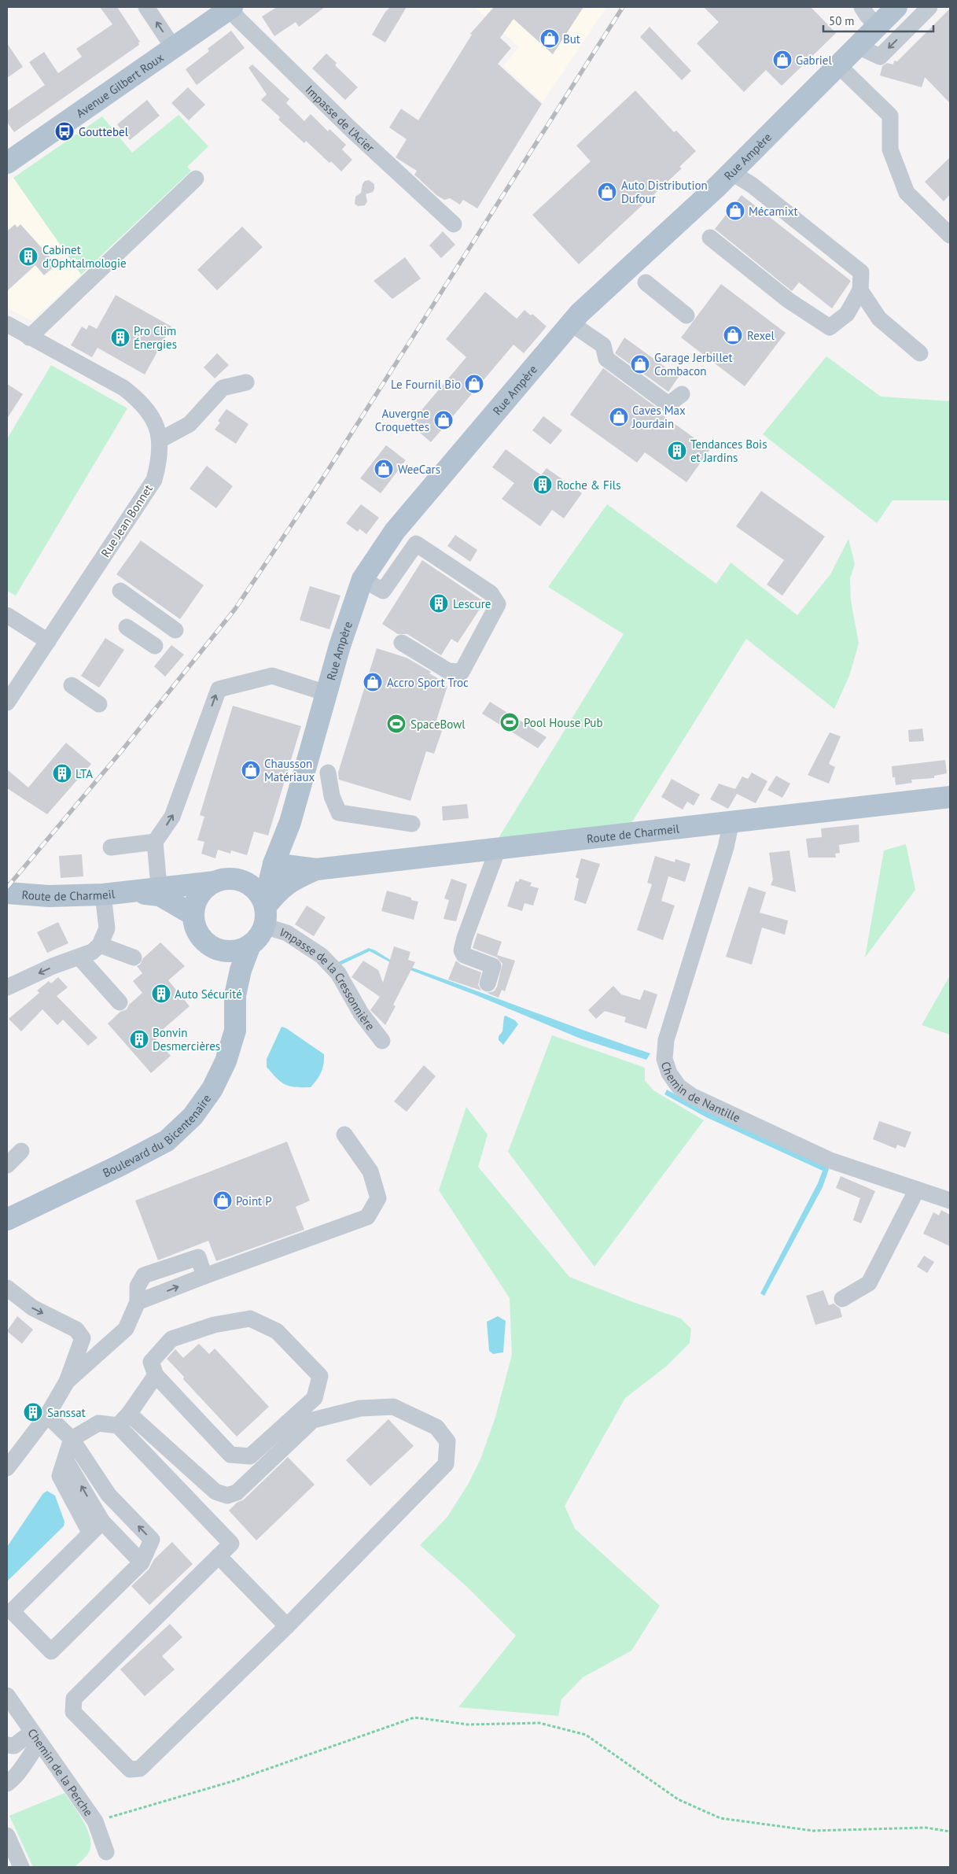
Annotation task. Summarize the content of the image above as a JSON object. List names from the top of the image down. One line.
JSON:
{"streets":{"main road":["Avenue Gilbert Roux","Rue Ampère","Route de Charmeil","Boulevard du Bicentenaire"],"street":["Impasse de l'Acier","Rue Jean Bonnet","Impasse de la Cressonnière","Chemin de Nantille","Chemin de la Perche"]},"crossings":[["Avenue Gilbert Roux","Impasse de l'Acier"],["Rue Ampère","Route de Charmeil"],["Rue Ampère","Impasse de la Cressonnière"],["Rue Ampère","Boulevard du Bicentenaire"],["Route de Charmeil","Impasse de la Cressonnière"],["Route de Charmeil","Chemin de Nantille"],["Route de Charmeil","Boulevard du Bicentenaire"],["Impasse de la Cressonnière","Boulevard du Bicentenaire"]],"places":{"shop":["But","Gabriel","Auto Distribution Dufour","Mécamixt","Rexel","Garage Jerbillet Combacon","Le Fournil Bio","Caves Max Jourdain","Auvergne Croquettes","WeeCars","Accro Sport Troc","Chausson Matériaux","Point P"],"bus stop":["Gouttebel"],"building":["Cabinet d'Ophtalmologie","Pro Clim Énergies","Tendances Bois et Jardins","Roche & Fils","Lescure","LTA","Auto Sécurité","Bonvin Desmercières","Sanssat"],"sports":["Pool House Pub","SpaceBowl"]},"scale_bar":"50 m"}
